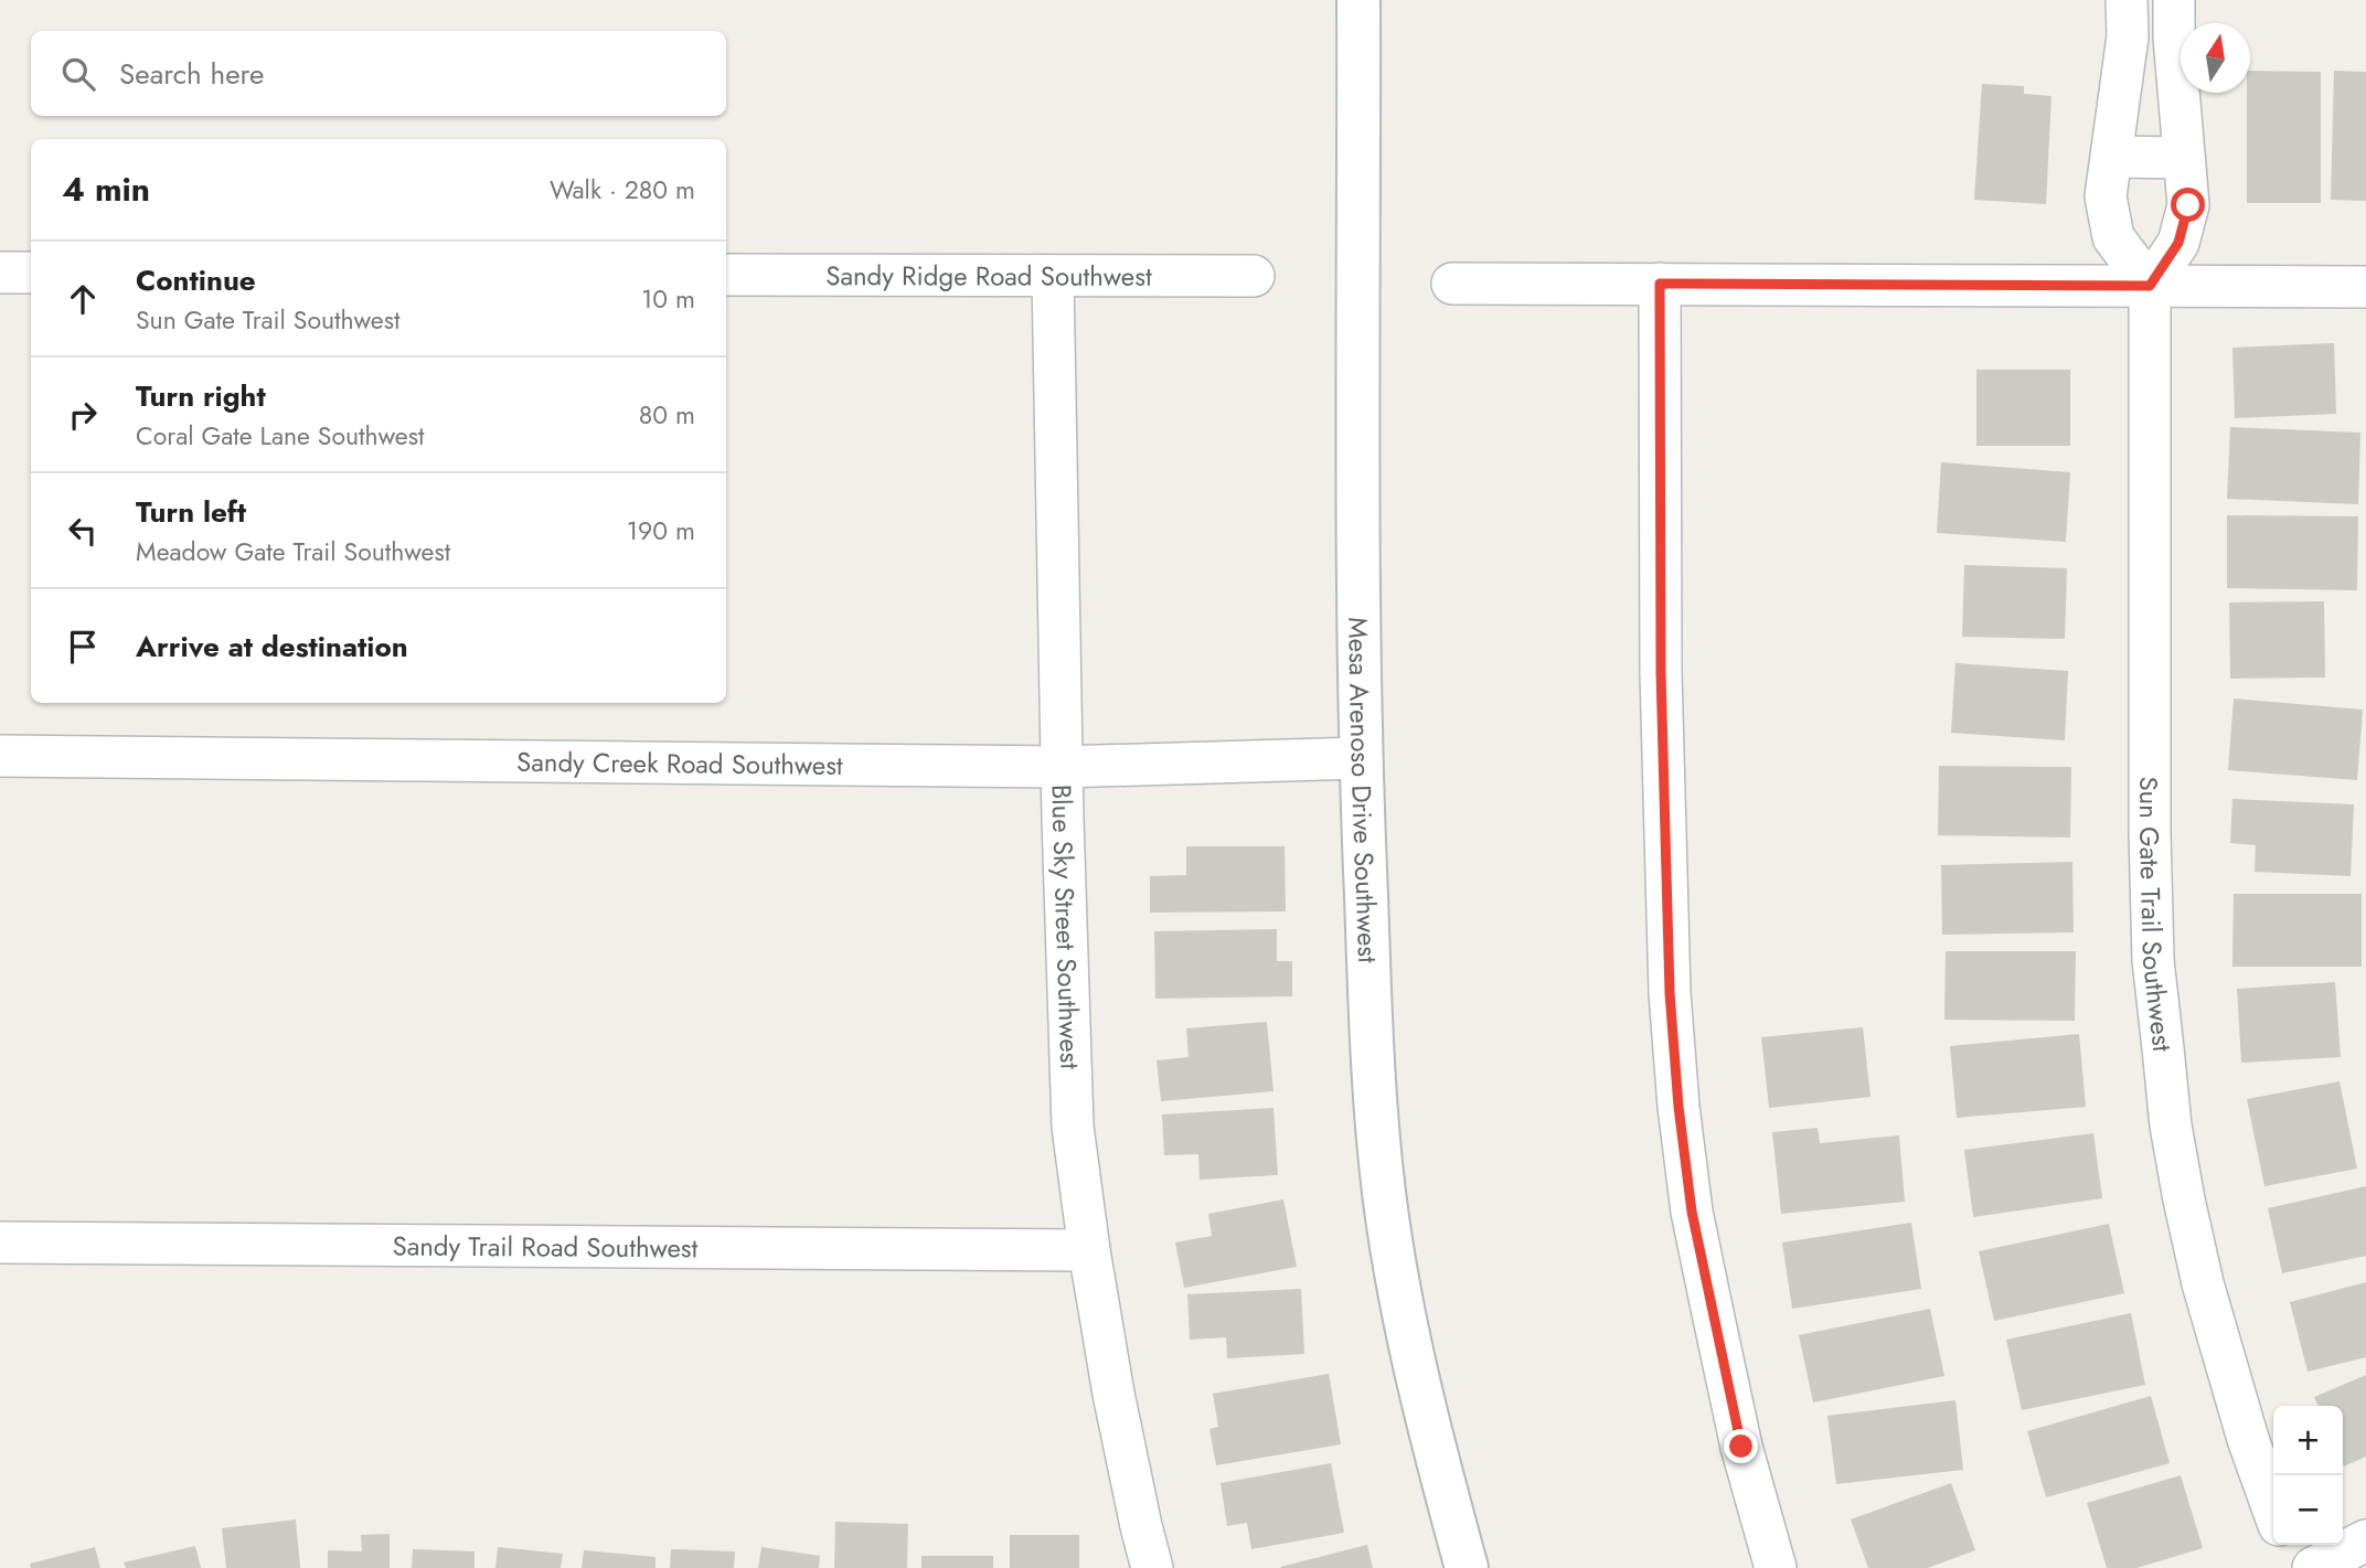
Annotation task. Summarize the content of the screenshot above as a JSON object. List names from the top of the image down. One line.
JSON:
{"streets":{"street":["Sandy Ridge Road Southwest","Sandy Creek Road Southwest","Mesa Arenoso Drive Southwest","Sun Gate Trail Southwest","Blue Sky Street Southwest","Sandy Trail Road Southwest"]},"crossings":[["Sandy Ridge Road Southwest","Blue Sky Street Southwest"],["Sandy Creek Road Southwest","Mesa Arenoso Drive Southwest"],["Sandy Creek Road Southwest","Blue Sky Street Southwest"],["Blue Sky Street Southwest","Sandy Trail Road Southwest"]],"north":"top","page":{"search":"Search here","heading":["4 min","Walk · 280 m"],"list":[["Continue","Sun Gate Trail Southwest","10 m"],["Turn right","Coral Gate Lane Southwest","80 m"],["Turn left","Meadow Gate Trail Southwest","190 m"],"Arrive at destination"],"map_buttons":["+","−"]}}
